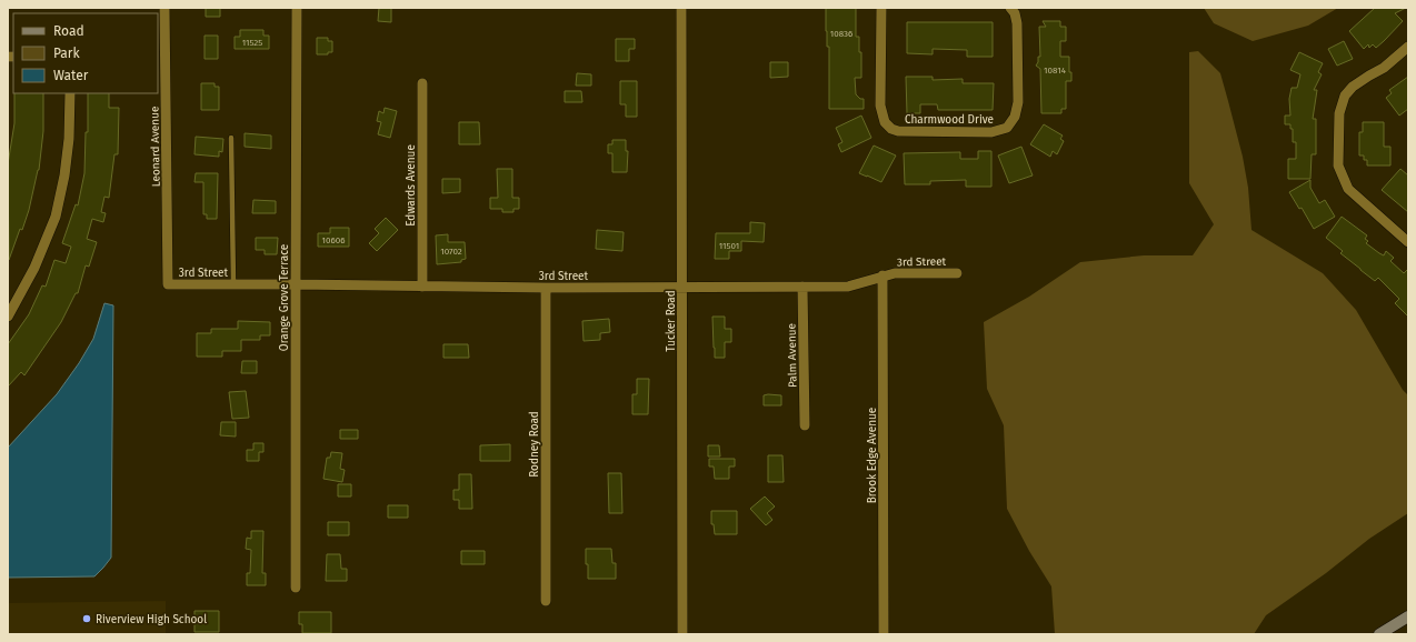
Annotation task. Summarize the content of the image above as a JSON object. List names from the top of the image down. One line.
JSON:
{"streets":{"street":["Charmwood Drive","Leonard Avenue","Edwards Avenue","3rd Street","Orange Grove Terrace","Tucker Road","Palm Avenue","Rodney Road","Brook Edge Avenue"]},"crossings":[["Leonard Avenue","3rd Street"],["Edwards Avenue","3rd Street"],["3rd Street","Orange Grove Terrace"],["3rd Street","Tucker Road"],["3rd Street","Palm Avenue"],["3rd Street","Rodney Road"],["3rd Street","Brook Edge Avenue"]],"places":["Riverview High School"],"house_numbers":["10836","11525","10814","10606","11501","10702"],"legend":["Road","Park","Water"]}
